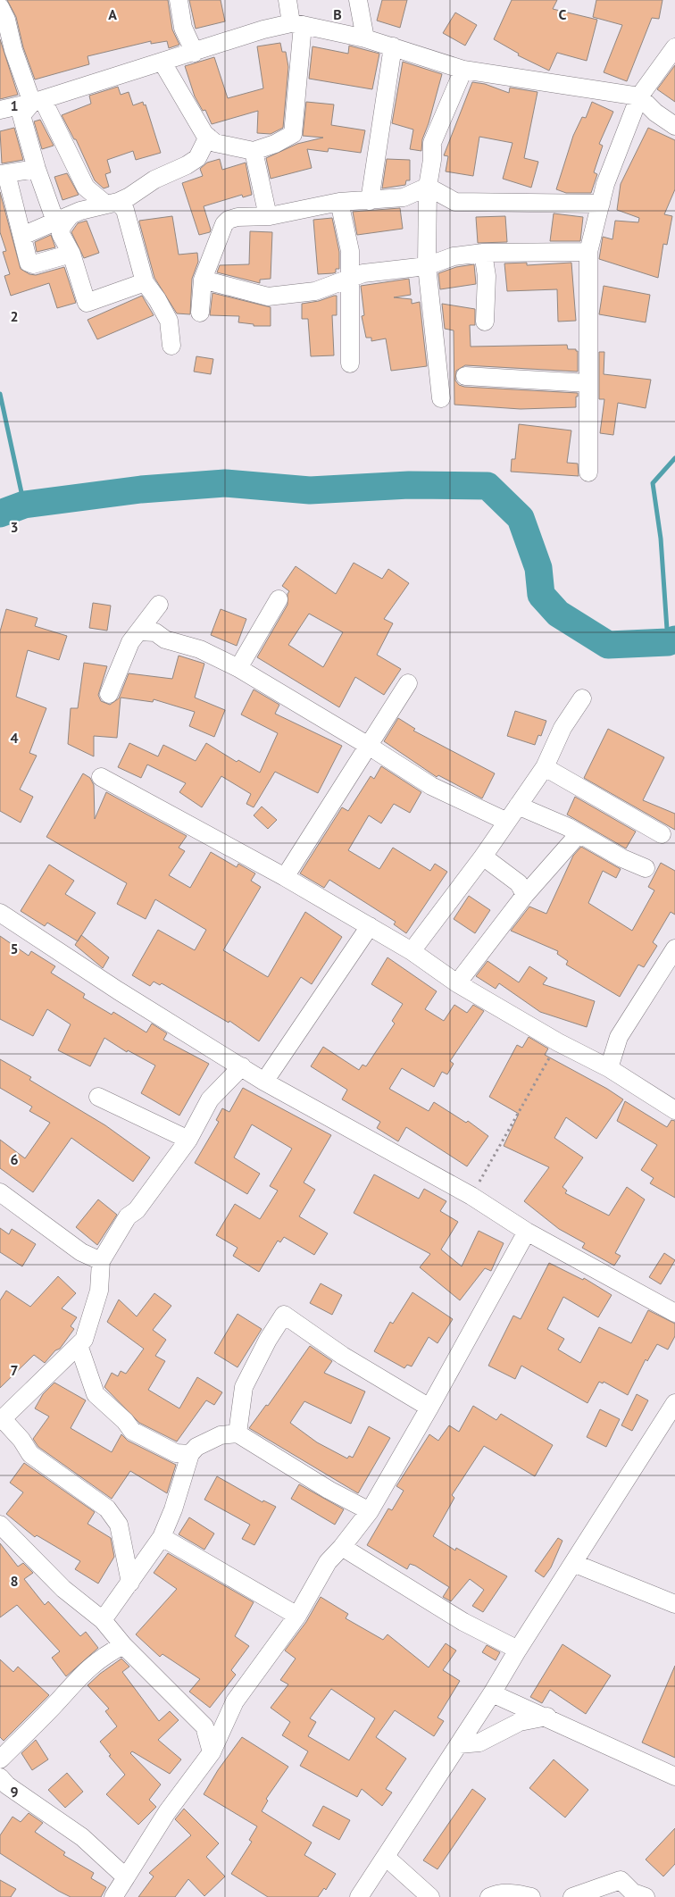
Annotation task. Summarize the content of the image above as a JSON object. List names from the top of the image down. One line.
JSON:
{"grid":{"columns":["A","B","C"],"rows":["1","2","3","4","5","6","7","8","9"]}}
